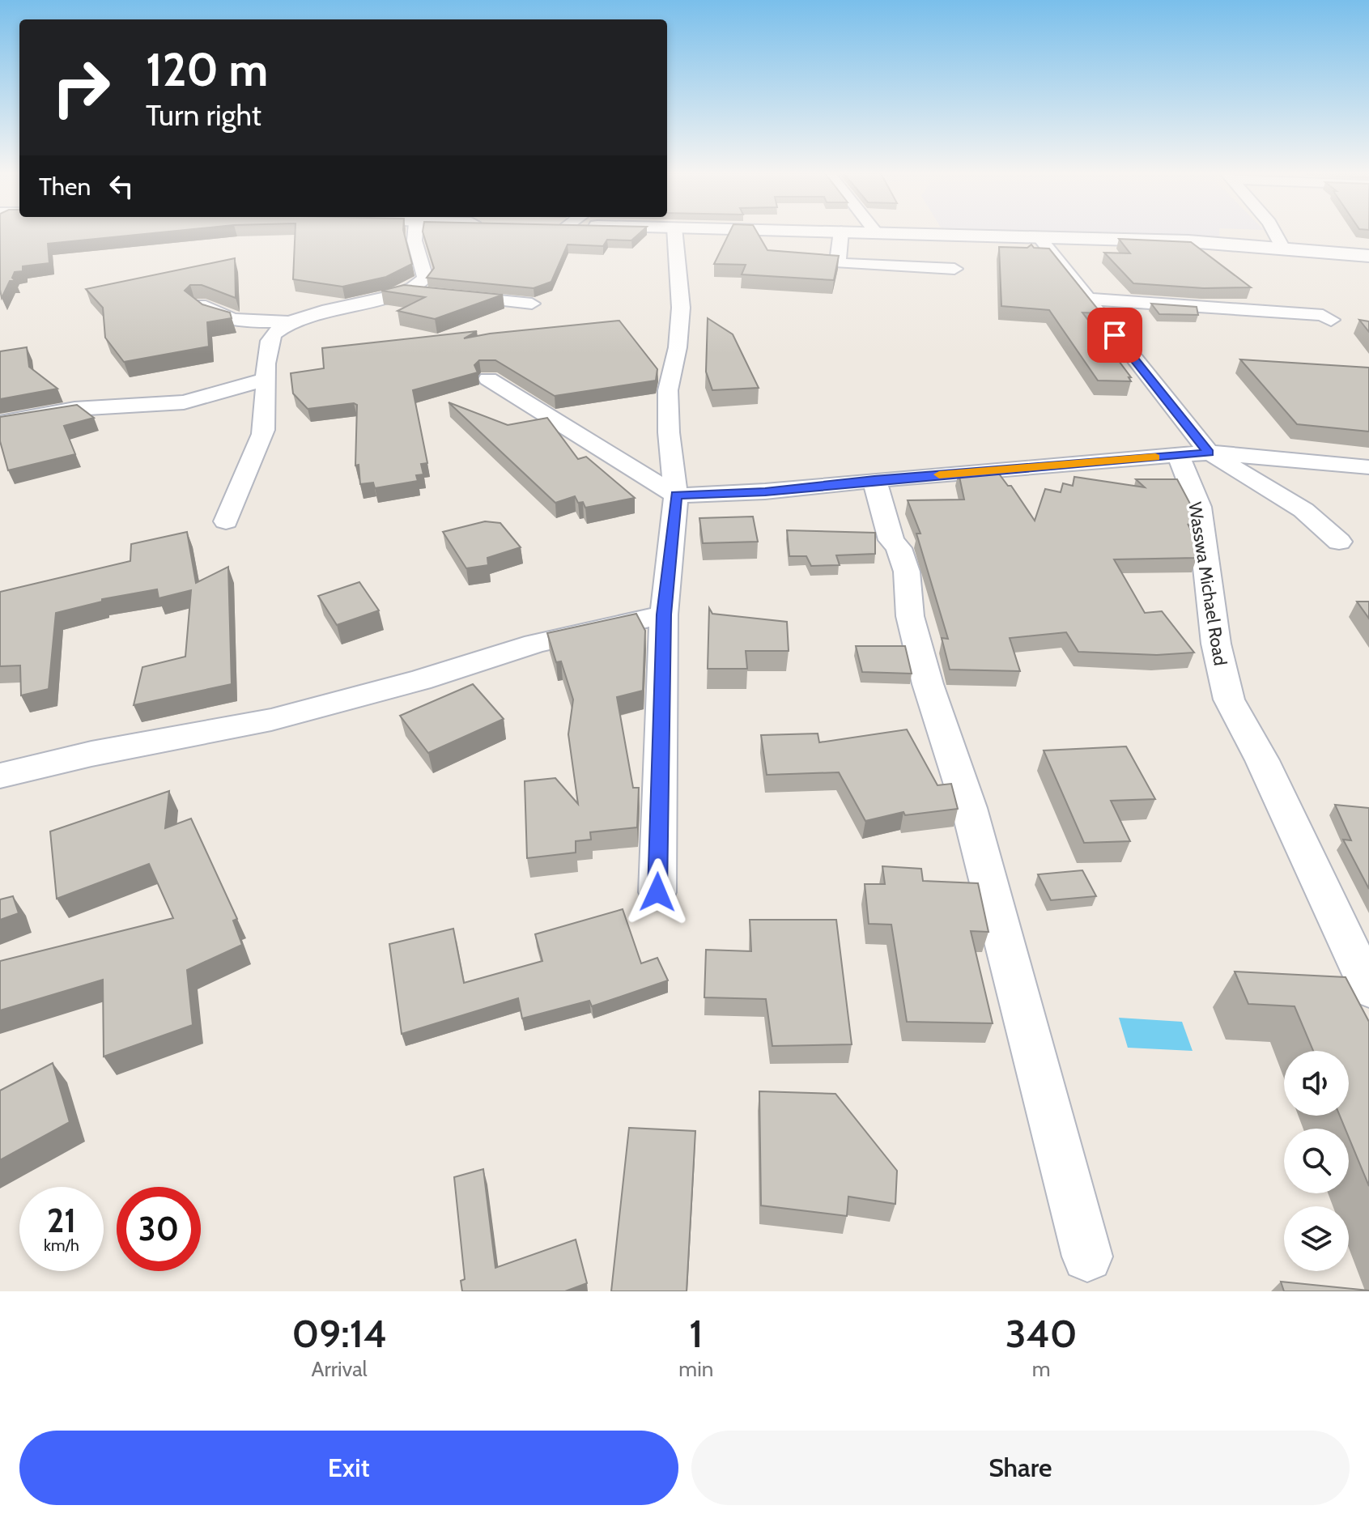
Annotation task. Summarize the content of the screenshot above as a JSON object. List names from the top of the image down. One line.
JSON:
{"streets":{"street":["Wasswa Michael Road"]},"page":{"turn":["120 m","Turn right"],"then":"Then","speed":"21 km/h","limit":"30","eta":["09:14","Arrival","1","min","340","m"],"buttons":["Exit","Share"]}}
